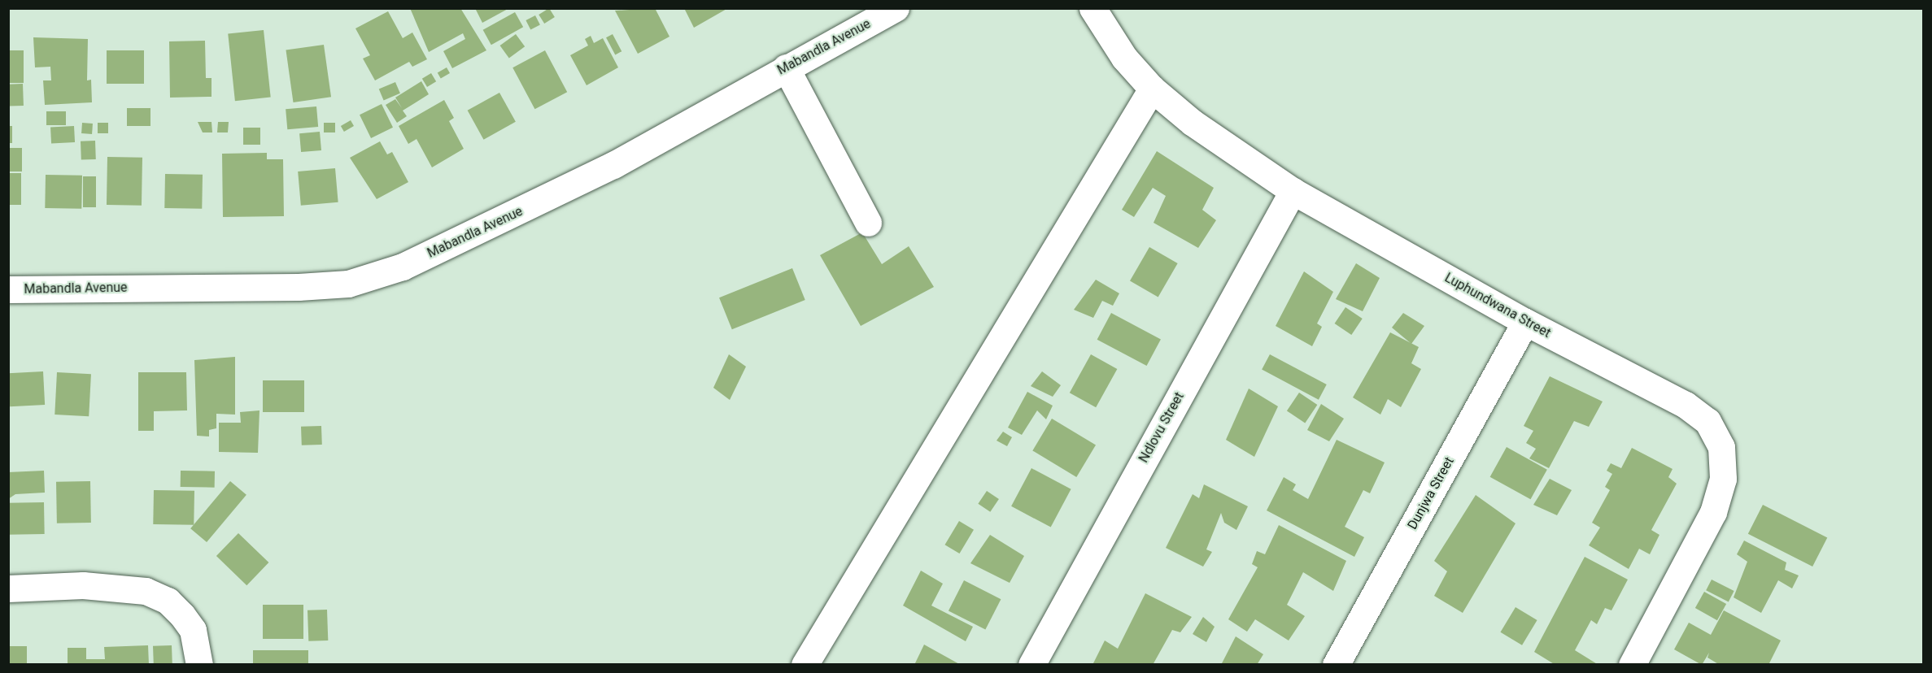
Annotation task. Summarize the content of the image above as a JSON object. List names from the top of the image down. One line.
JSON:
{"streets":{"street":["Mabandla Avenue","Luphundwana Street","Ndlovu Street","Dunjwa Street"]},"crossings":[["Luphundwana Street","Ndlovu Street"],["Luphundwana Street","Dunjwa Street"]]}
